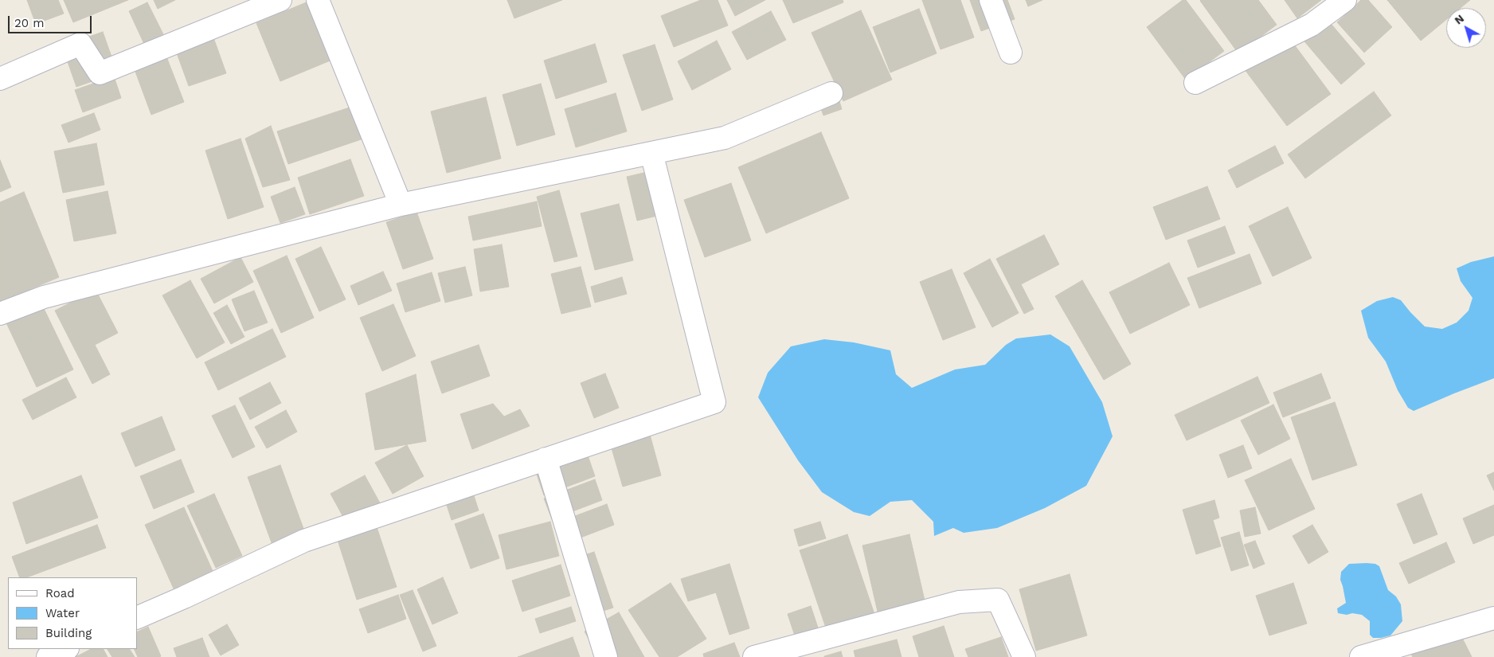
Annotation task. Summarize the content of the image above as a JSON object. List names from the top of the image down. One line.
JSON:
{"legend":["Road","Water","Building"],"scale_bar":"20 m","north":"top left"}
